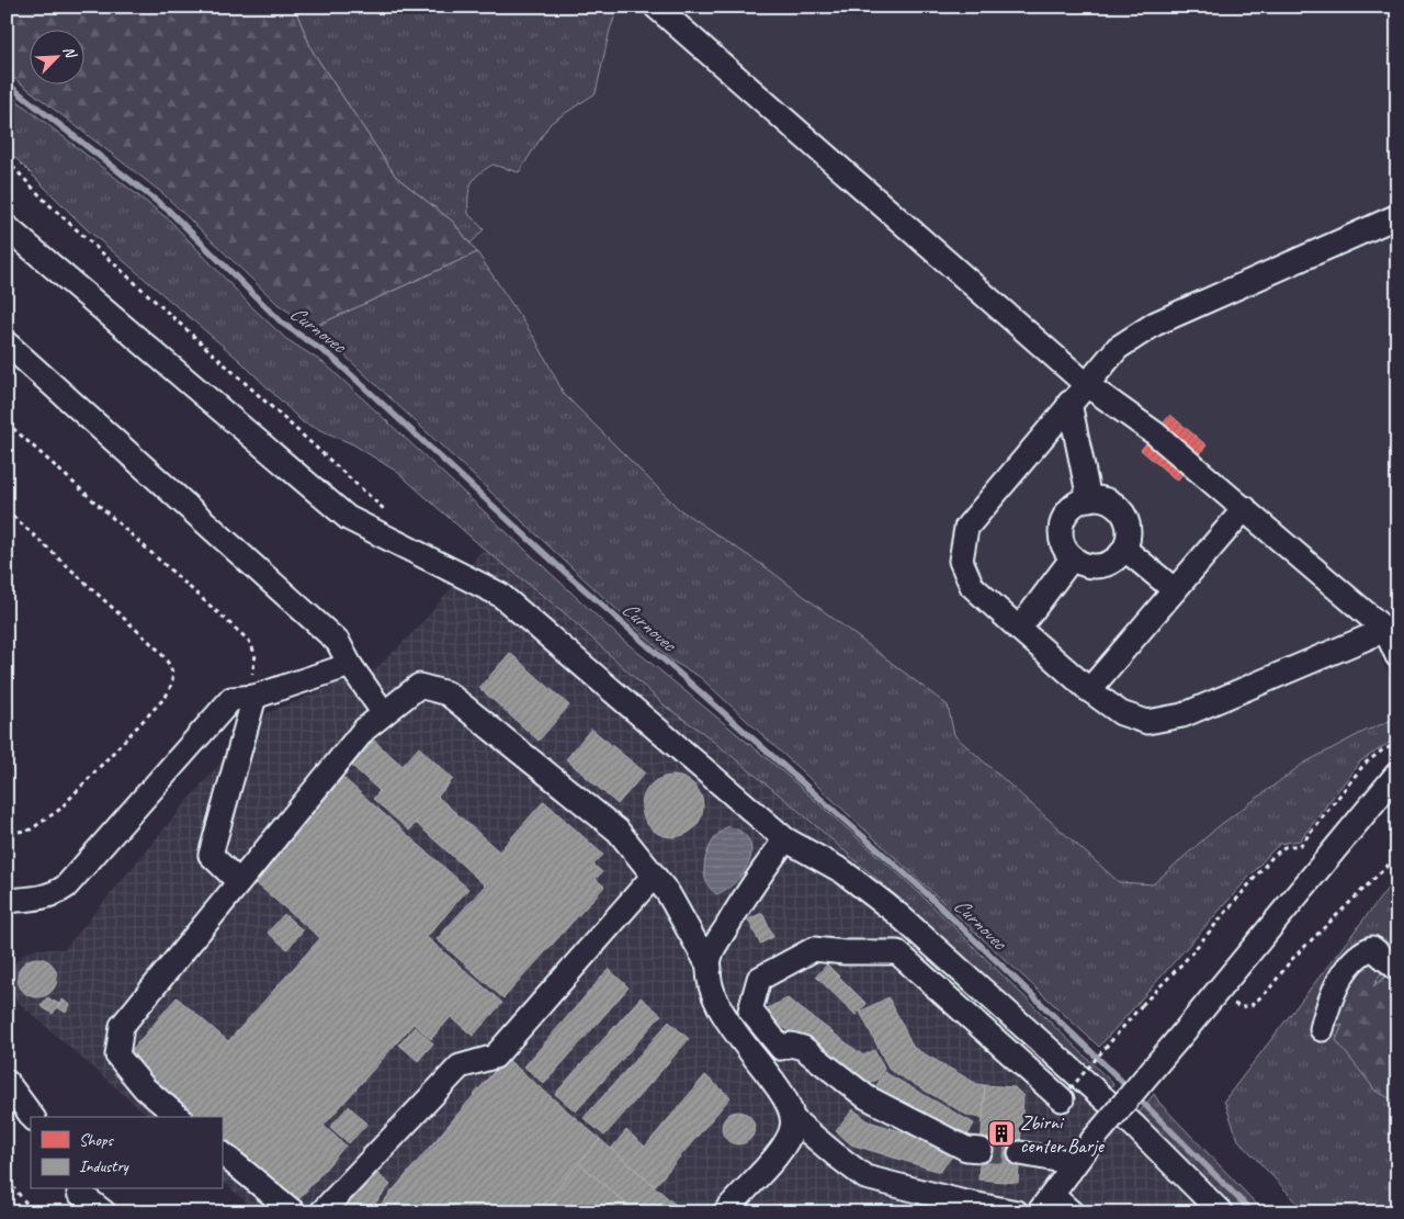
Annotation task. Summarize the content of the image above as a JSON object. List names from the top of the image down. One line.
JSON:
{"water":["Curnovec"],"places":{"building":["Zbirni center Barje"]},"legend":["Shops","Industry"],"north":"top right"}
